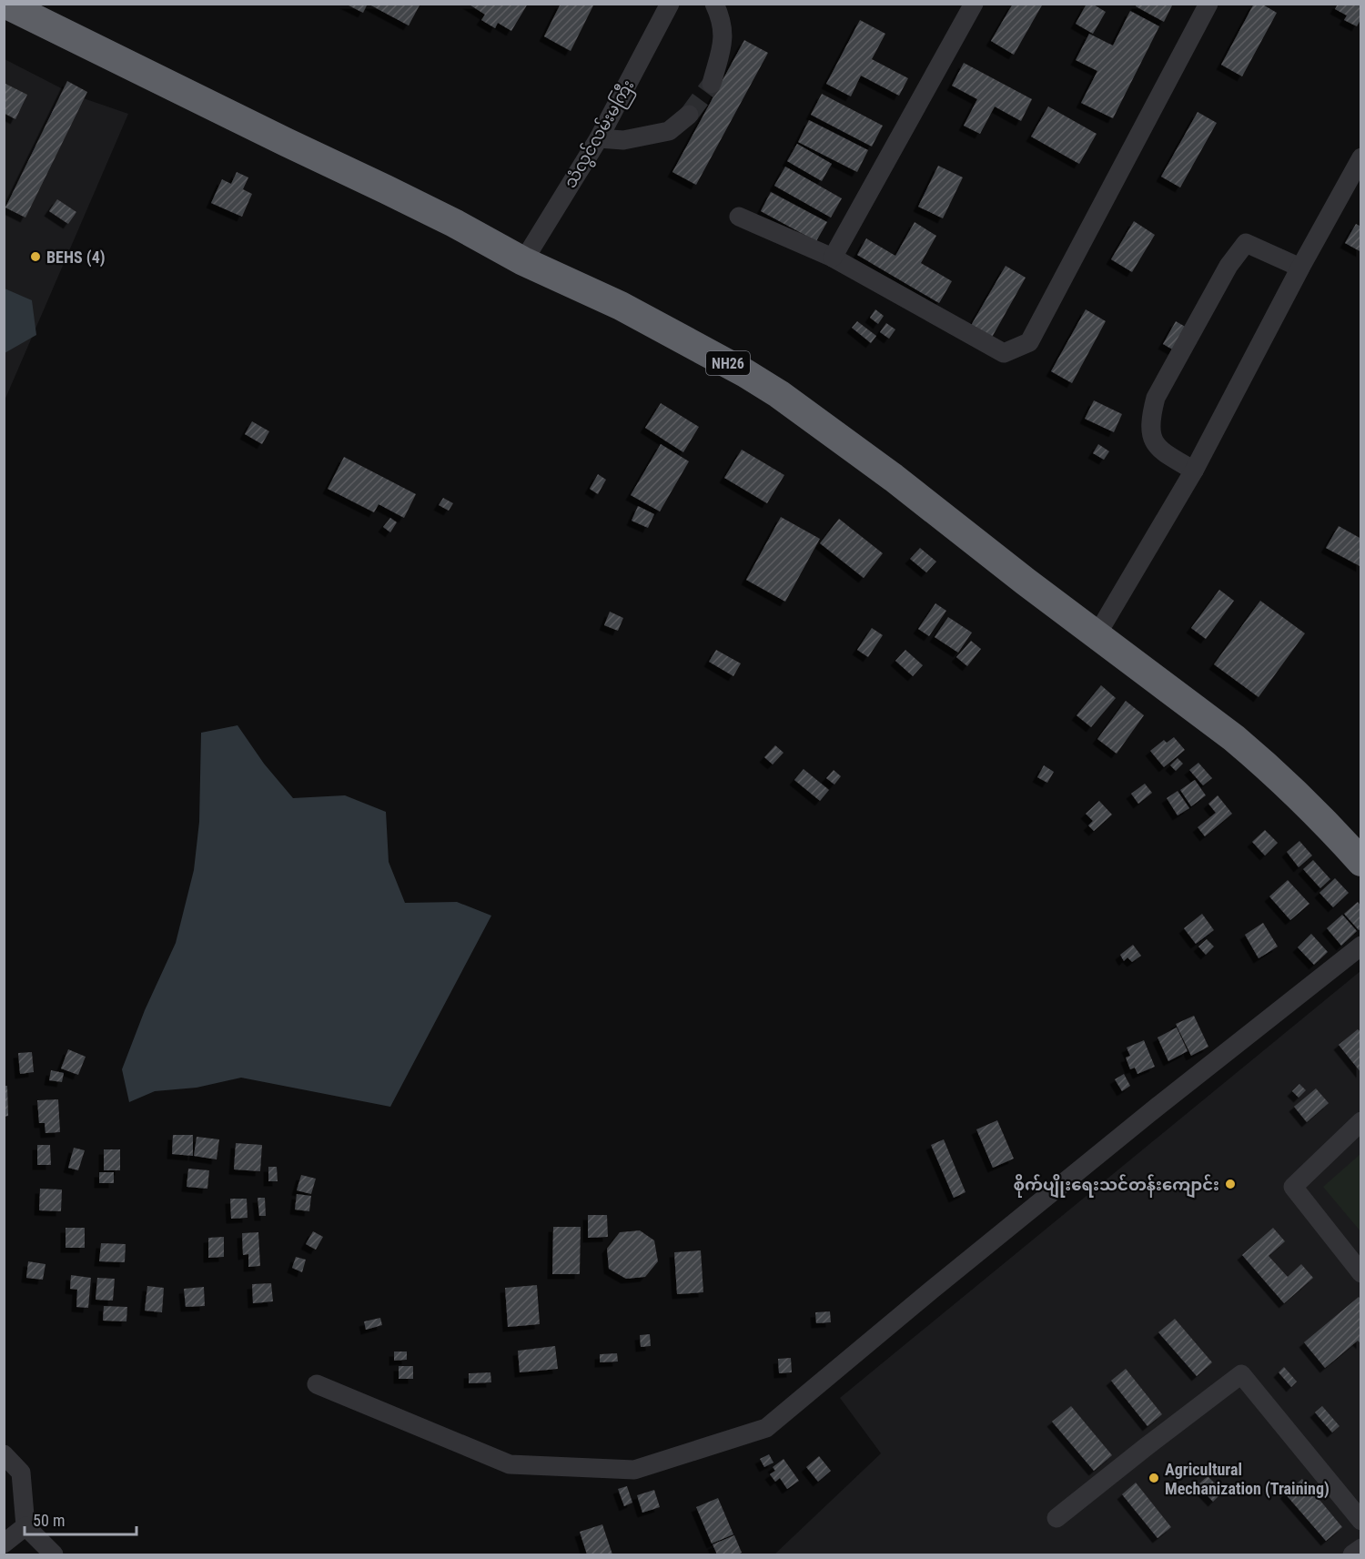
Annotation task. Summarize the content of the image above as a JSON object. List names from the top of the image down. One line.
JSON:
{"streets":{"highway":["NH26"],"street":["သံလွင်လမ်းမကြီး"]},"crossings":[["သံလွင်လမ်းမကြီး","NH26"]],"places":["BEHS (4)","စိုက်ပျိုးရေးသင်တန်းကျောင်း","Agricultural Mechanization (Training)"],"scale_bar":"50 m"}
